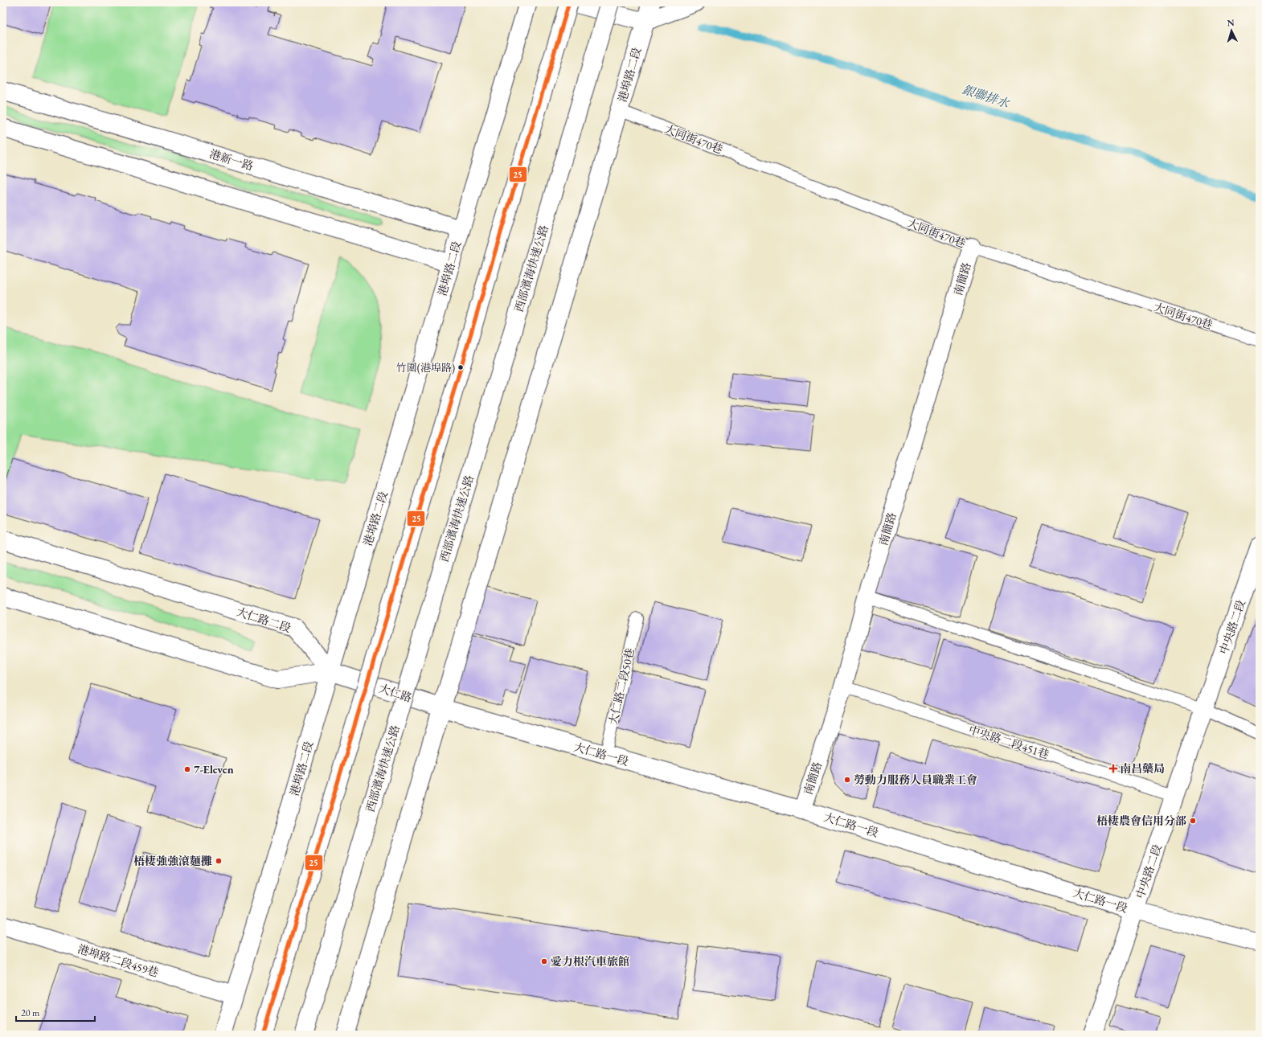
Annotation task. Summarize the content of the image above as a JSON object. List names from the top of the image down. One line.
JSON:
{"streets":{"main road":["港埠路二段","港新一路","西部濱海快速公路","南簡路","大仁路二段","中央路二段","大仁路","大仁路一段","港埠路二段459巷"],"lane":["大同街470巷","大仁路二段50巷","中央路二段451巷"]},"crossings":[["港埠路二段","大同街470巷"],["港埠路二段","港新一路"],["港埠路二段","大仁路二段"],["港埠路二段","大仁路"],["港埠路二段","大仁路一段"],["港埠路二段","港埠路二段459巷"],["大同街470巷","南簡路"],["南簡路","中央路二段451巷"],["南簡路","大仁路一段"],["大仁路二段","大仁路"],["中央路二段","中央路二段451巷"],["中央路二段","大仁路一段"],["大仁路二段50巷","大仁路一段"],["大仁路","大仁路一段"]],"water":["銀聯排水"],"places":{"other":["竹圍(港埠路)","7-Eleven","勞動力服務人員職業工會","梧棲農會信用分部","梧棲強強滾麵攤","愛力根汽車旅館"],"health":["南昌藥局"]},"lines":["transit line 25"],"scale_bar":"20 m","north":"top"}
